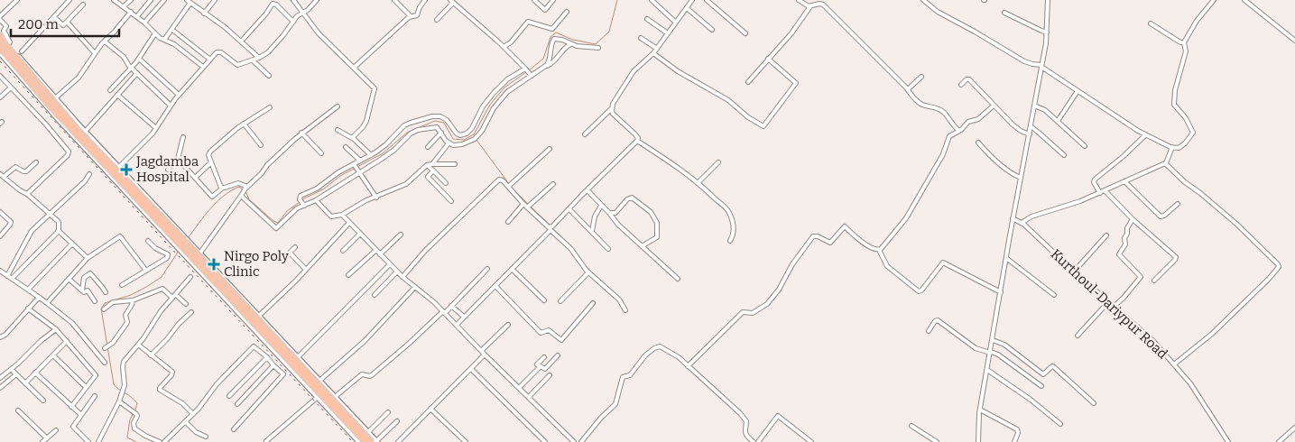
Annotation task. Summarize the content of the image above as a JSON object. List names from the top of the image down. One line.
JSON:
{"streets":{"street":["Kurthoul-Dariypur Road"]},"places":{"health":["Jagdamba Hospital","Nirgo Poly Clinic"]},"scale_bar":"200 m"}
